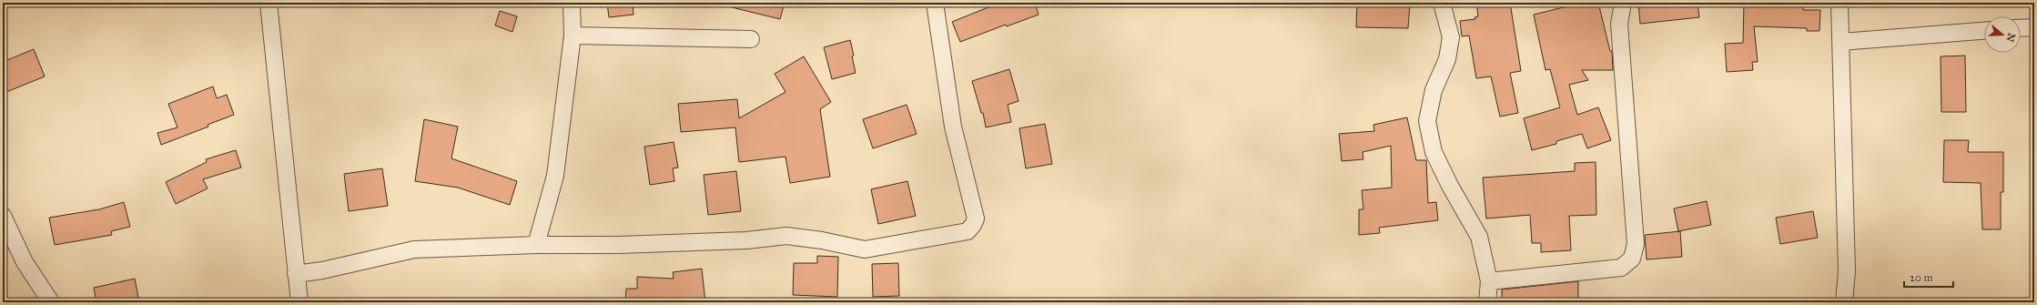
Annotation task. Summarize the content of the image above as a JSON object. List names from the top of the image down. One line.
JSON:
{"scale_bar":"20 m","north":"right"}
